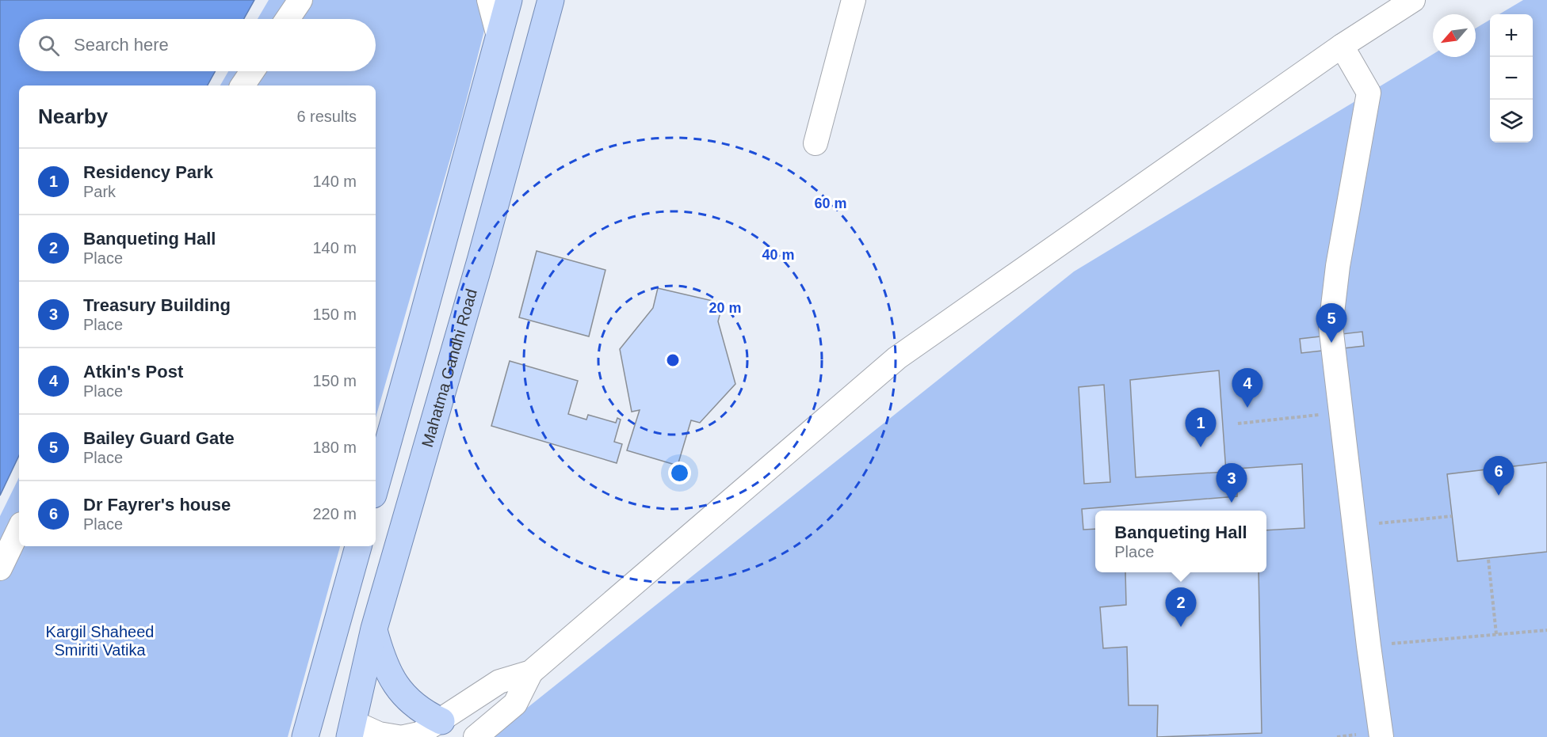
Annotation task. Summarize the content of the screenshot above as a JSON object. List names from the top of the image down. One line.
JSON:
{"streets":{"main road":["Mahatma Gandhi Road"]},"parks":["Kargil Shaheed Smiriti Vatika"],"north":"bottom left","page":{"map_buttons":["+","−"],"search":"Search here","heading":["Nearby","6 results"],"list":[{"mark":"1","name":"Residency Park","note":"Park","value":"140 m"},{"mark":"2","name":"Banqueting Hall","note":"Place","value":"140 m"},{"mark":"3","name":"Treasury Building","note":"Place","value":"150 m"},{"mark":"4","name":"Atkin's Post","note":"Place","value":"150 m"},{"mark":"5","name":"Bailey Guard Gate","note":"Place","value":"180 m"},{"mark":"6","name":"Dr Fayrer's house","note":"Place","value":"220 m"}],"pins":["5","4","1","6","3","2"],"popup":["Banqueting Hall","Place"]},"rings":["60 m","40 m","20 m"]}
